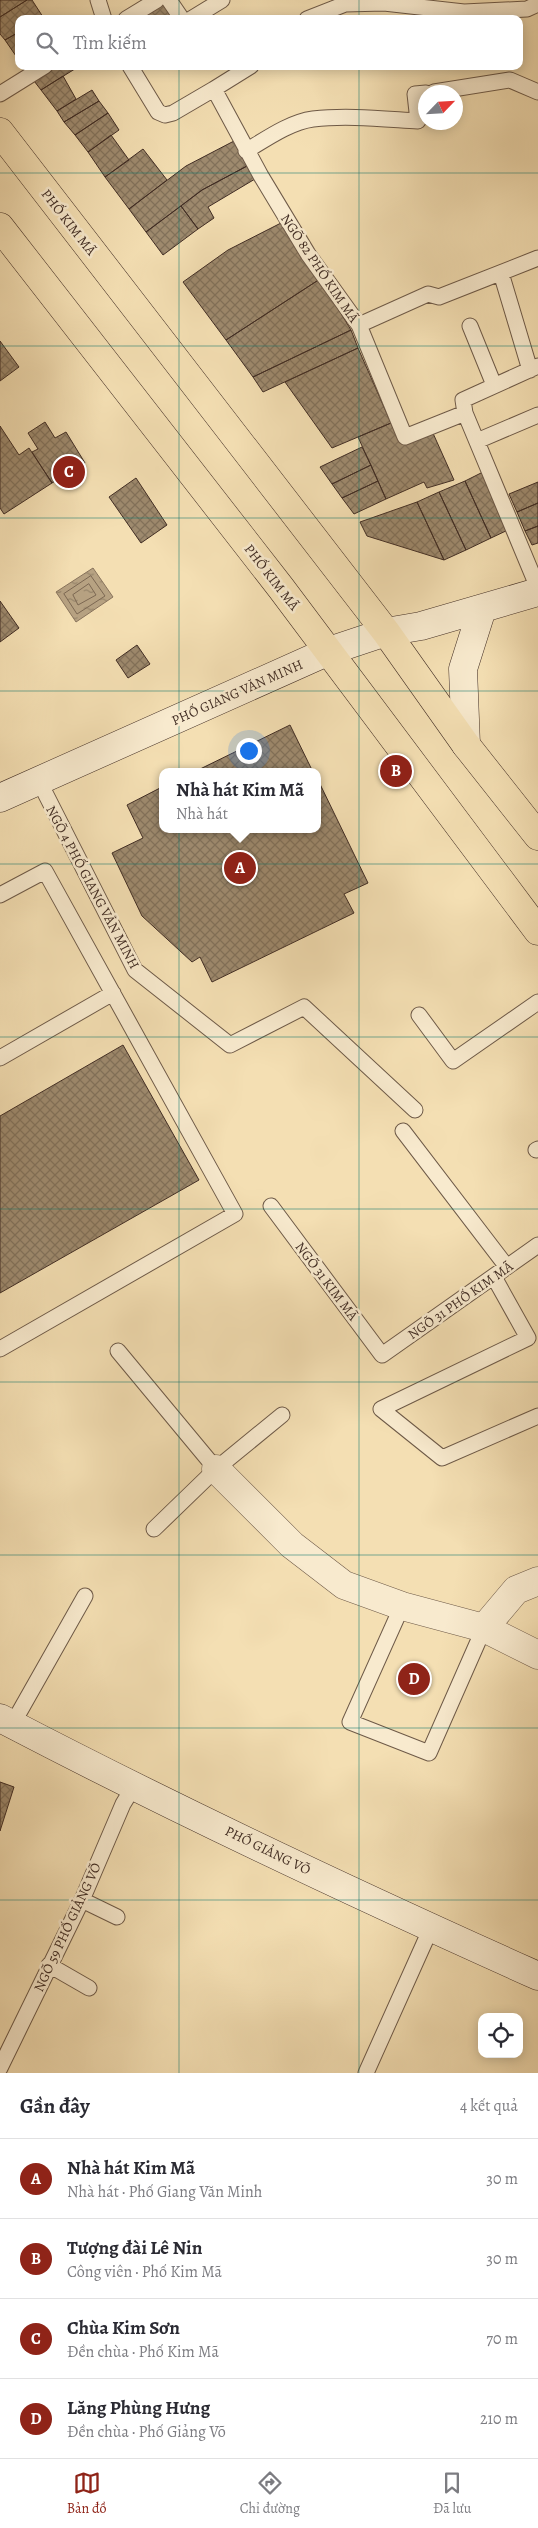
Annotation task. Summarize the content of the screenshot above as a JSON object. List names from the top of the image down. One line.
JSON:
{"streets":{"main road":["PHỐ KIM MÃ","PHỐ GIANG VĂN MINH","PHỐ GIẢNG VÕ"],"lane":["NGÕ 82 PHỐ KIM MÃ","NGÕ 4 PHỐ GIANG VĂN MINH","NGÕ 31 KIM MÃ","NGÕ 31 PHỐ KIM MÃ","NGÕ 59 PHỐ GIẢNG VÕ"]},"crossings":[["PHỐ KIM MÃ","PHỐ GIANG VĂN MINH"],["PHỐ GIANG VĂN MINH","NGÕ 4 PHỐ GIANG VĂN MINH"],["NGÕ 31 KIM MÃ","NGÕ 31 PHỐ KIM MÃ"],["PHỐ GIẢNG VÕ","NGÕ 59 PHỐ GIẢNG VÕ"]],"north":"top right","page":{"search":"Tìm kiếm","pins":["C","B","A","D"],"popup":["Nhà hát Kim Mã","Nhà hát"],"heading":["Gần đây","4 kết quả"],"list":[{"mark":"A","name":"Nhà hát Kim Mã","note":"Nhà hát · Phố Giang Văn Minh","value":"30 m"},{"mark":"B","name":"Tượng đài Lê Nin","note":"Công viên · Phố Kim Mã","value":"30 m"},{"mark":"C","name":"Chùa Kim Sơn","note":"Đền chùa · Phố Kim Mã","value":"70 m"},{"mark":"D","name":"Lăng Phùng Hưng","note":"Đền chùa · Phố Giảng Võ","value":"210 m"}],"nav":["Bản đồ","Chỉ đường","Đã lưu"]}}
